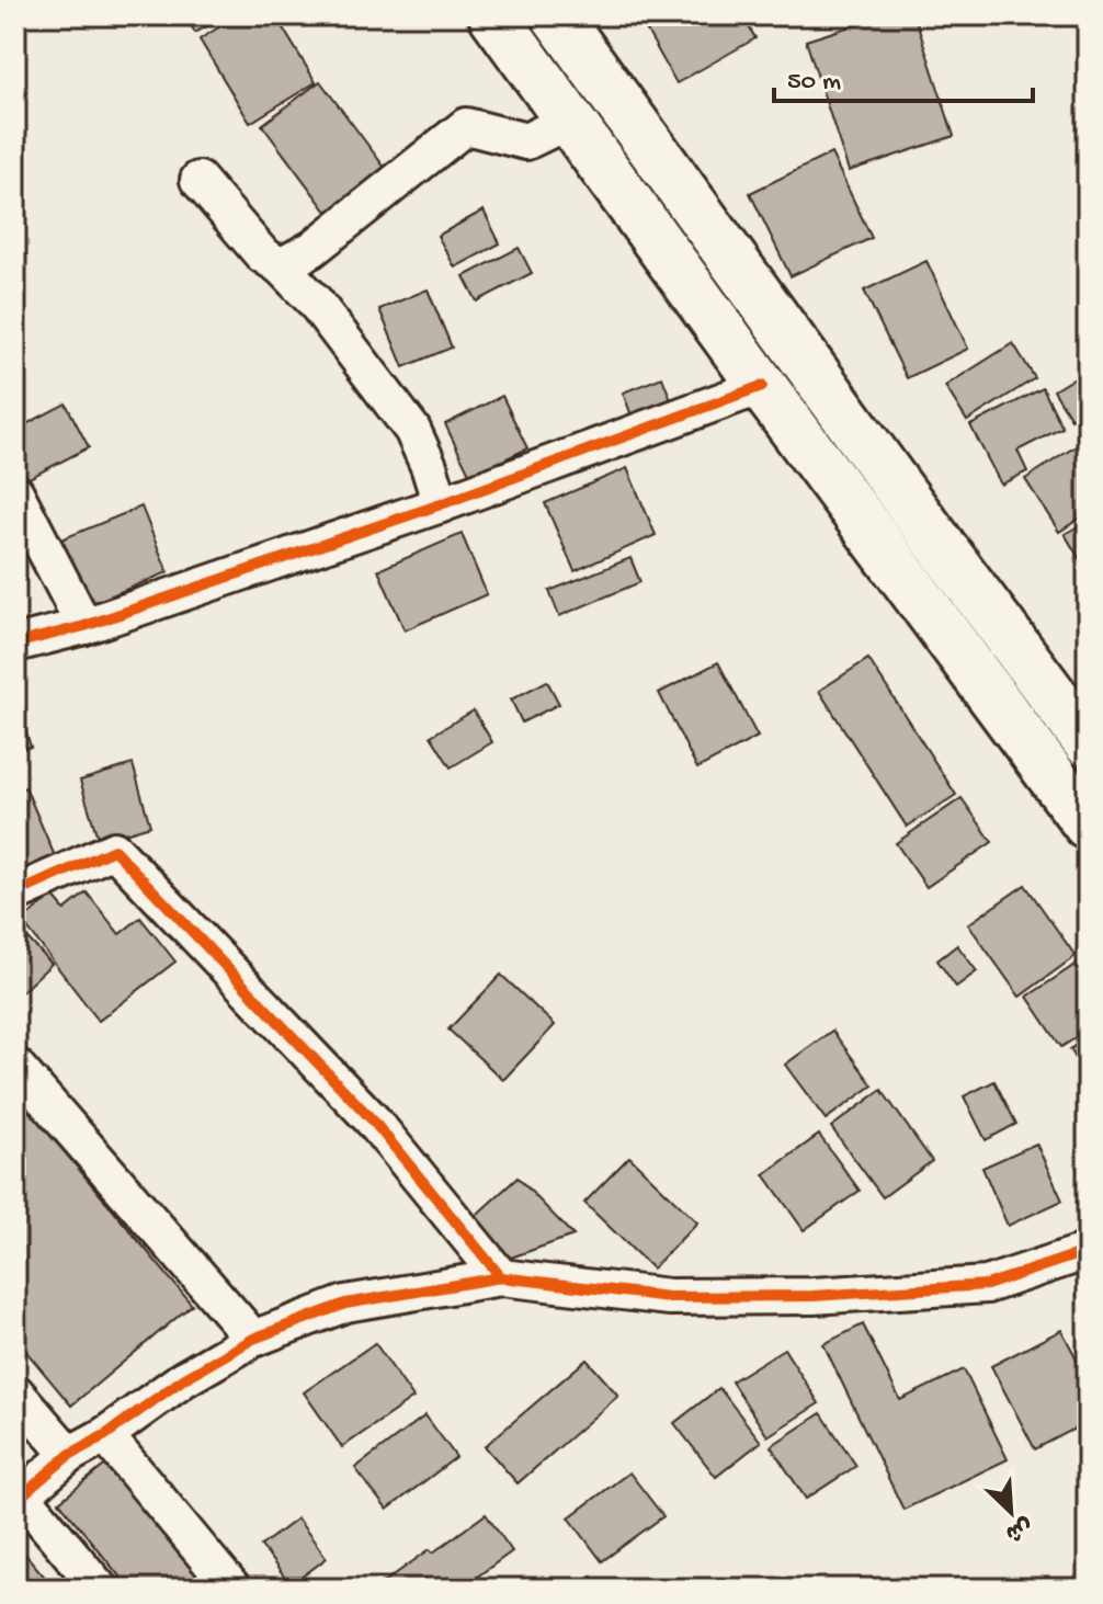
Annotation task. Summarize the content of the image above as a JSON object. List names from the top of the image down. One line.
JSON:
{"scale_bar":"50 m","north":"bottom right"}
